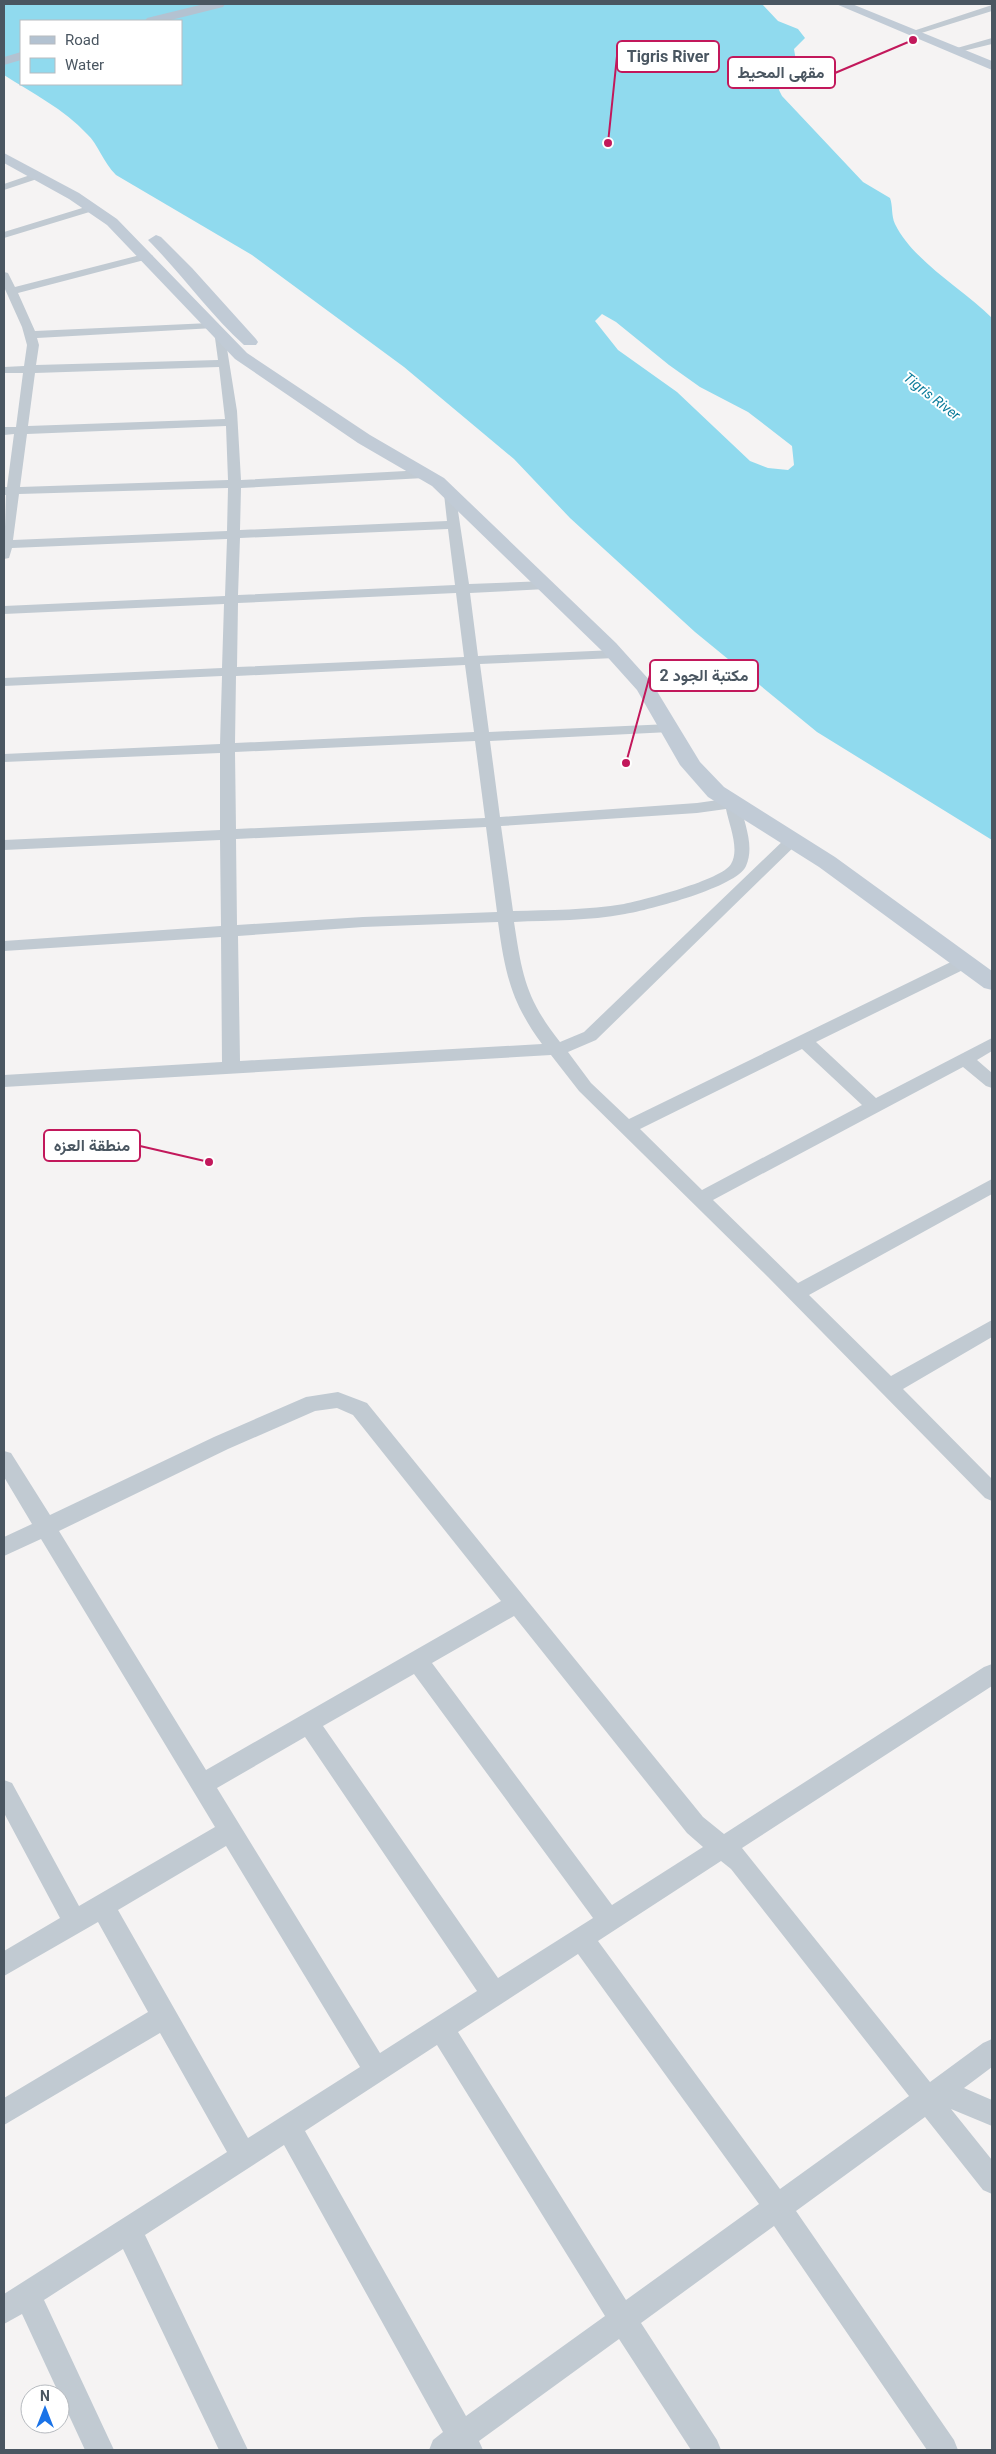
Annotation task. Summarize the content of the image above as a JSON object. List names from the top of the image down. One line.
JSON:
{"water":["Tigris River"],"places":["مقهى المحيط","Tigris River","مكتبة الجود 2","منطقة العزه"],"legend":["Road","Water"],"north":"top"}
